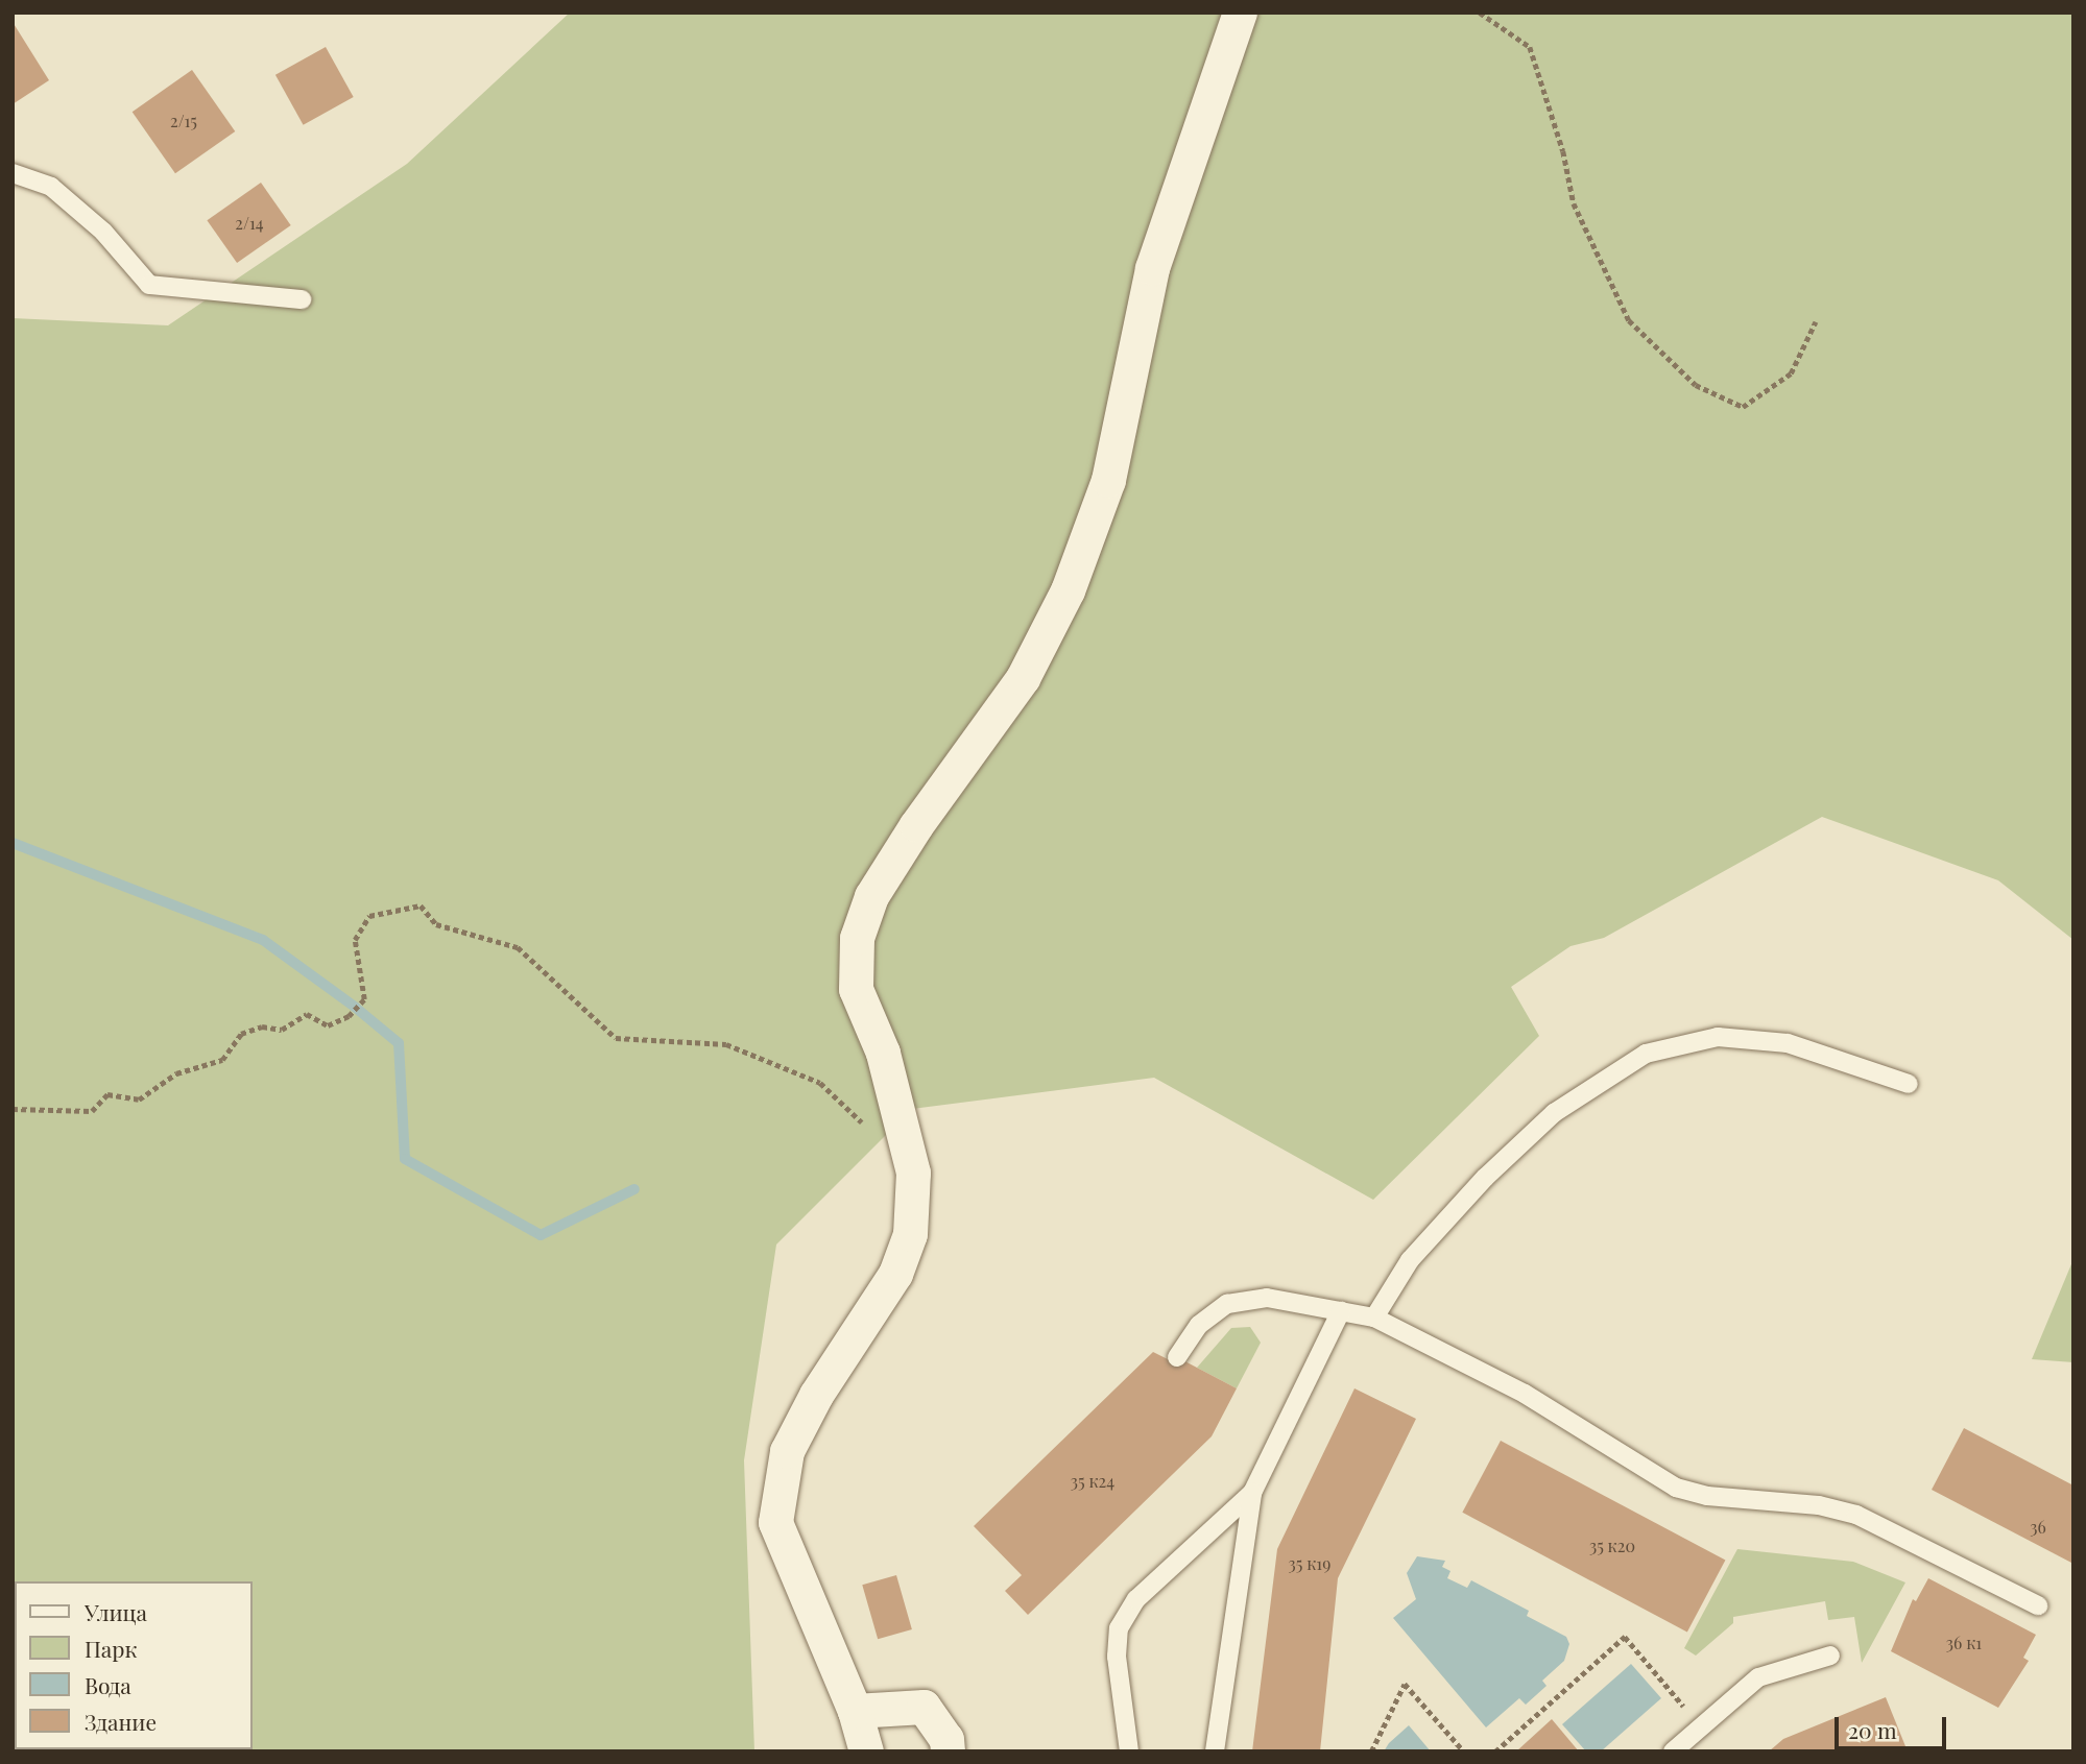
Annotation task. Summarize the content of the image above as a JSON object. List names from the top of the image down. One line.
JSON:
{"house_numbers":["2/15","2/14","35 к24","36","35 к20","35 к19","36 к1"],"legend":["Улица","Парк","Вода","Здание"],"scale_bar":"20 m"}
